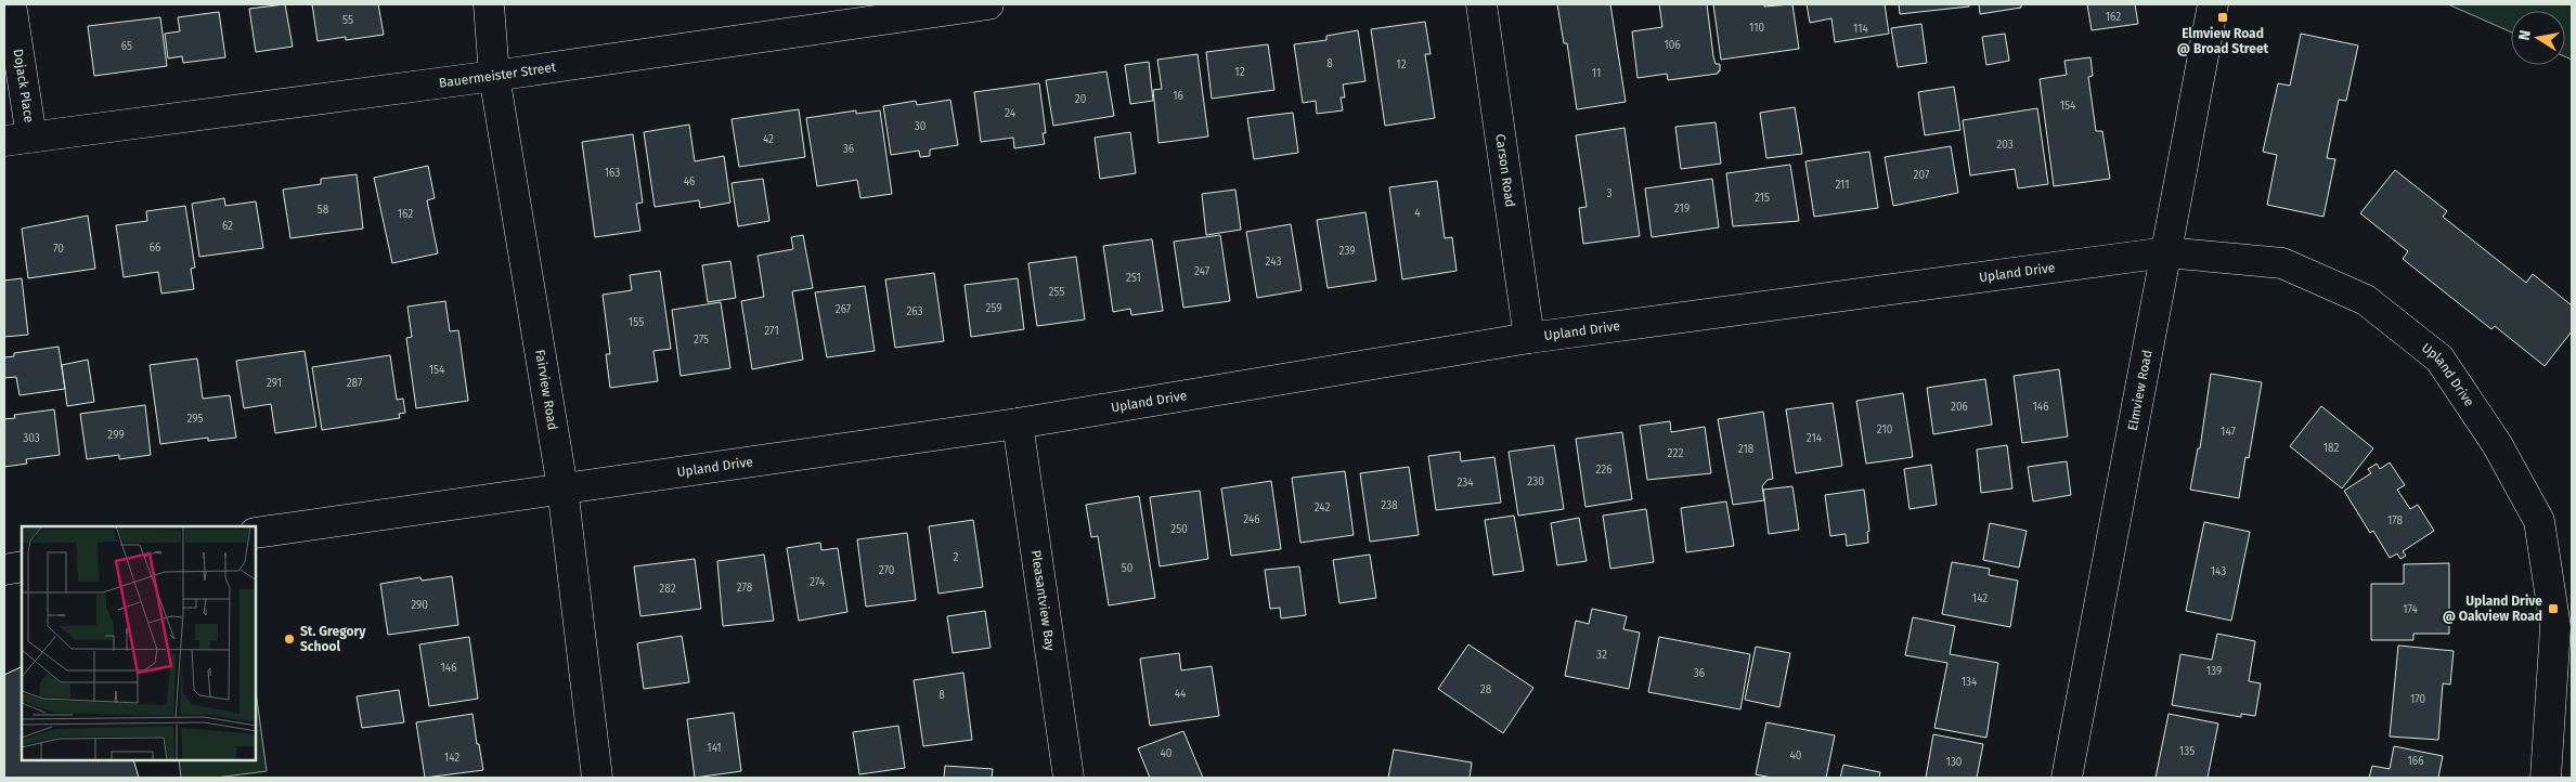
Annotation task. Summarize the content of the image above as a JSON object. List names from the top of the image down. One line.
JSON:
{"streets":{"street":["Bauermeister Street","Dojack Place","Carson Road","Upland Drive","Fairview Road","Elmview Road","Pleasantview Bay"]},"crossings":[["Bauermeister Street","Dojack Place"],["Bauermeister Street","Fairview Road"],["Carson Road","Upland Drive"],["Upland Drive","Fairview Road"],["Upland Drive","Elmview Road"],["Upland Drive","Pleasantview Bay"]],"places":{"transit":["Elmview Road @ Broad Street","Upland Drive @ Oakview Road"],"other":["St. Gregory School"]},"house_numbers":["162","55","110","114","106","65","8","12","12","11","16","20","154","24","30","42","203","36","163","207","46","211","3","215","219","58","4","162","62","66","70","239","243","247","251","255","259","267","263","155","271","275","154","291","287","206","146","295","210","147","299","303","214","182","218","222","226","230","234","238","242","246","178","250","2","50","270","143","274","278","282","142","290","174","32","146","139","36","134","28","44","8","170","141","135","40","40","142","166","130"],"north":"left"}
